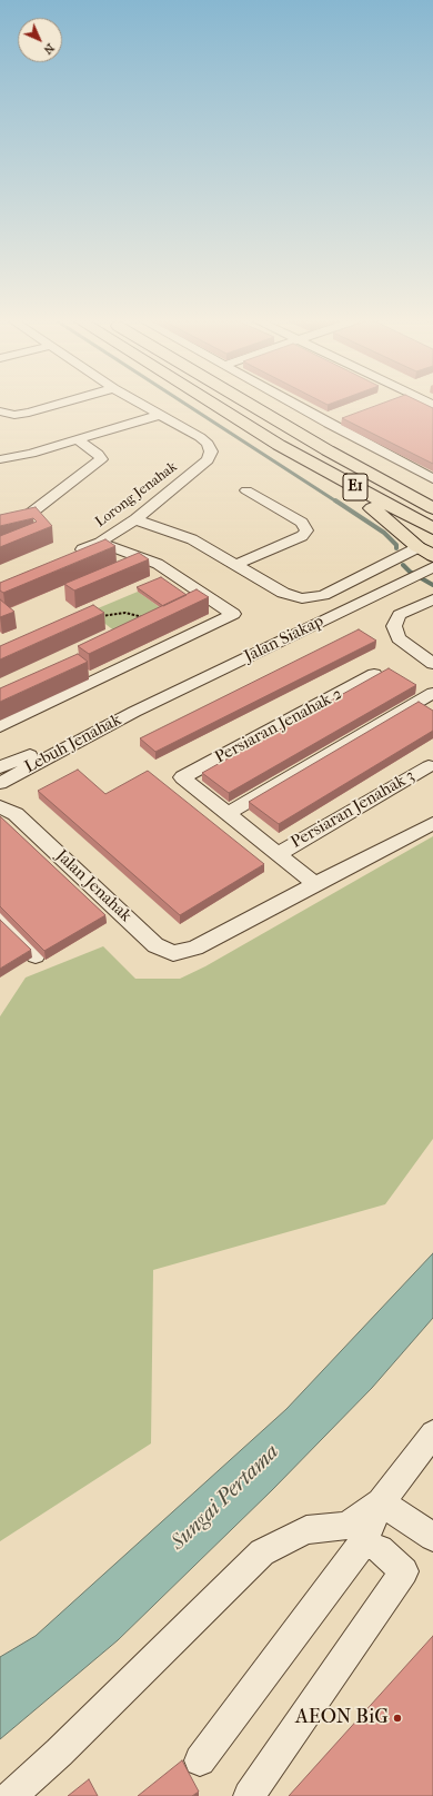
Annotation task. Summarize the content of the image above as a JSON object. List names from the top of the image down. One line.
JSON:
{"streets":{"highway":["E1"],"street":["Lorong Jenahak","Jalan Siakap","Persiaran Jenahak 2","Lebuh Jenahak","Persiaran Jenahak 3","Jalan Jenahak"]},"crossings":[["Jalan Siakap","Lebuh Jenahak"],["Lebuh Jenahak","Jalan Jenahak"]],"water":["Sungai Pertama"],"places":["AEON BiG"],"north":"bottom right"}
